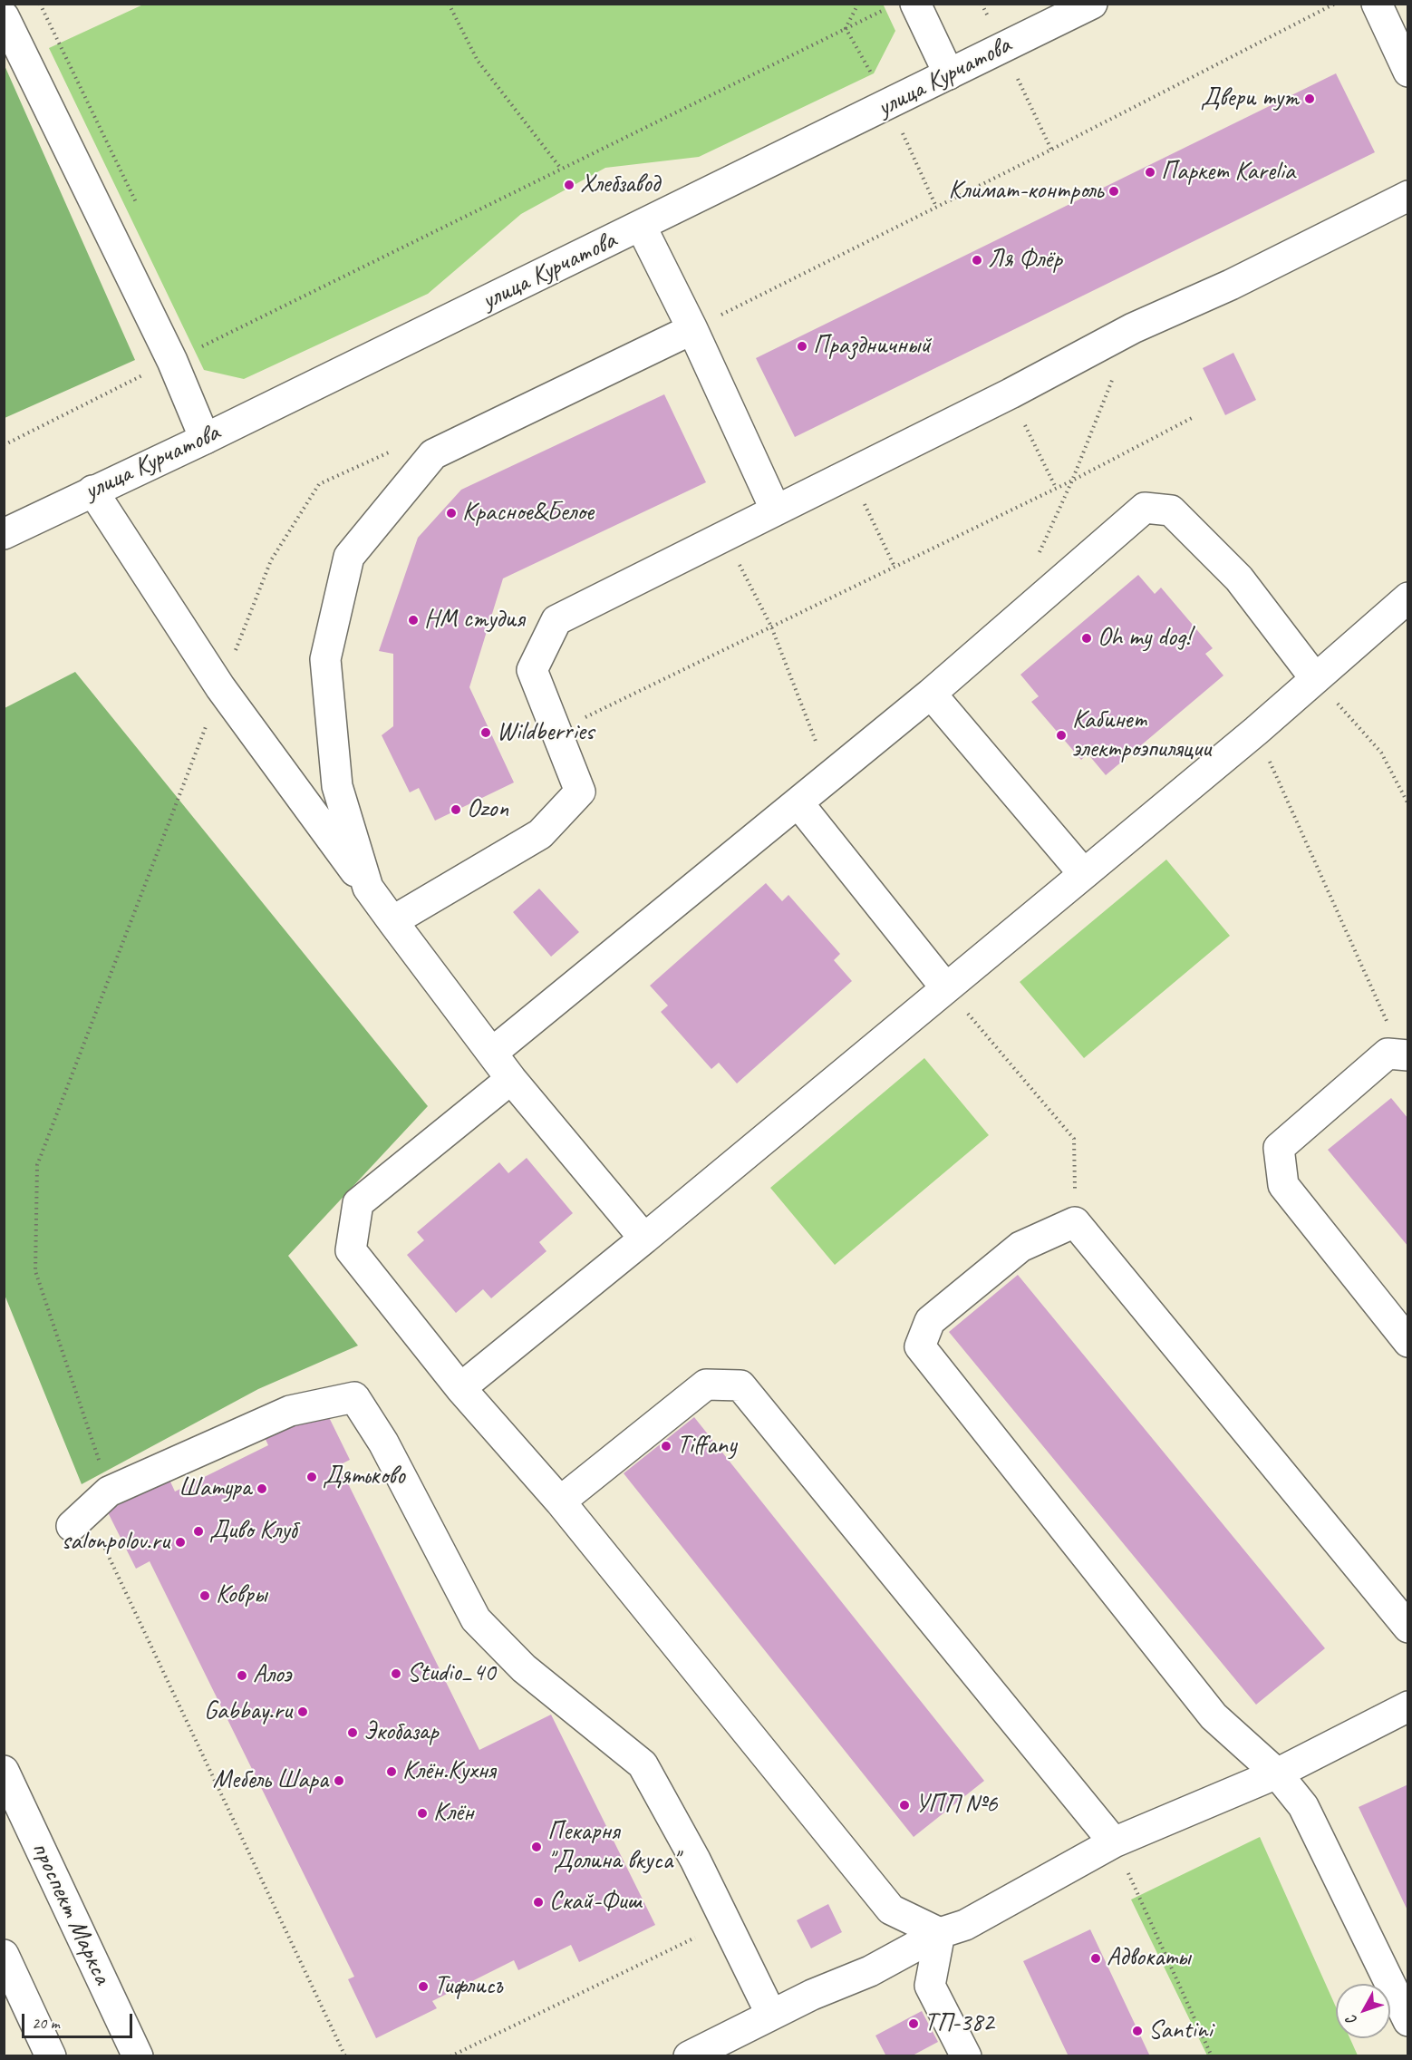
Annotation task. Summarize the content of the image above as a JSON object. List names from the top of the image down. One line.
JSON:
{"streets":{"main road":["улица Курчатова","проспект Маркса"]},"places":["Двери тут","Паркет Karelia","Хлебзавод","Климат-контроль","Ля Флёр","Праздничный","Красное&Белое","HM студия","Oh my dog!","Wildberries","Кабинет электроэпиляции","Ozon","Tiffany","Дятьково","Шатура","Диво Клуб","salonpolov.ru","Ковры","Studio_40","Алоэ","Gabbay.ru","Экобазар","Клён.Кухня","Мебель Шара","УПП №6","Клён","Пекарня \"Долина вкуса\"","Скай-Фиш","Адвокаты","Тифлисъ","ТП-382","Santini"],"scale_bar":"20 m","north":"bottom left"}
